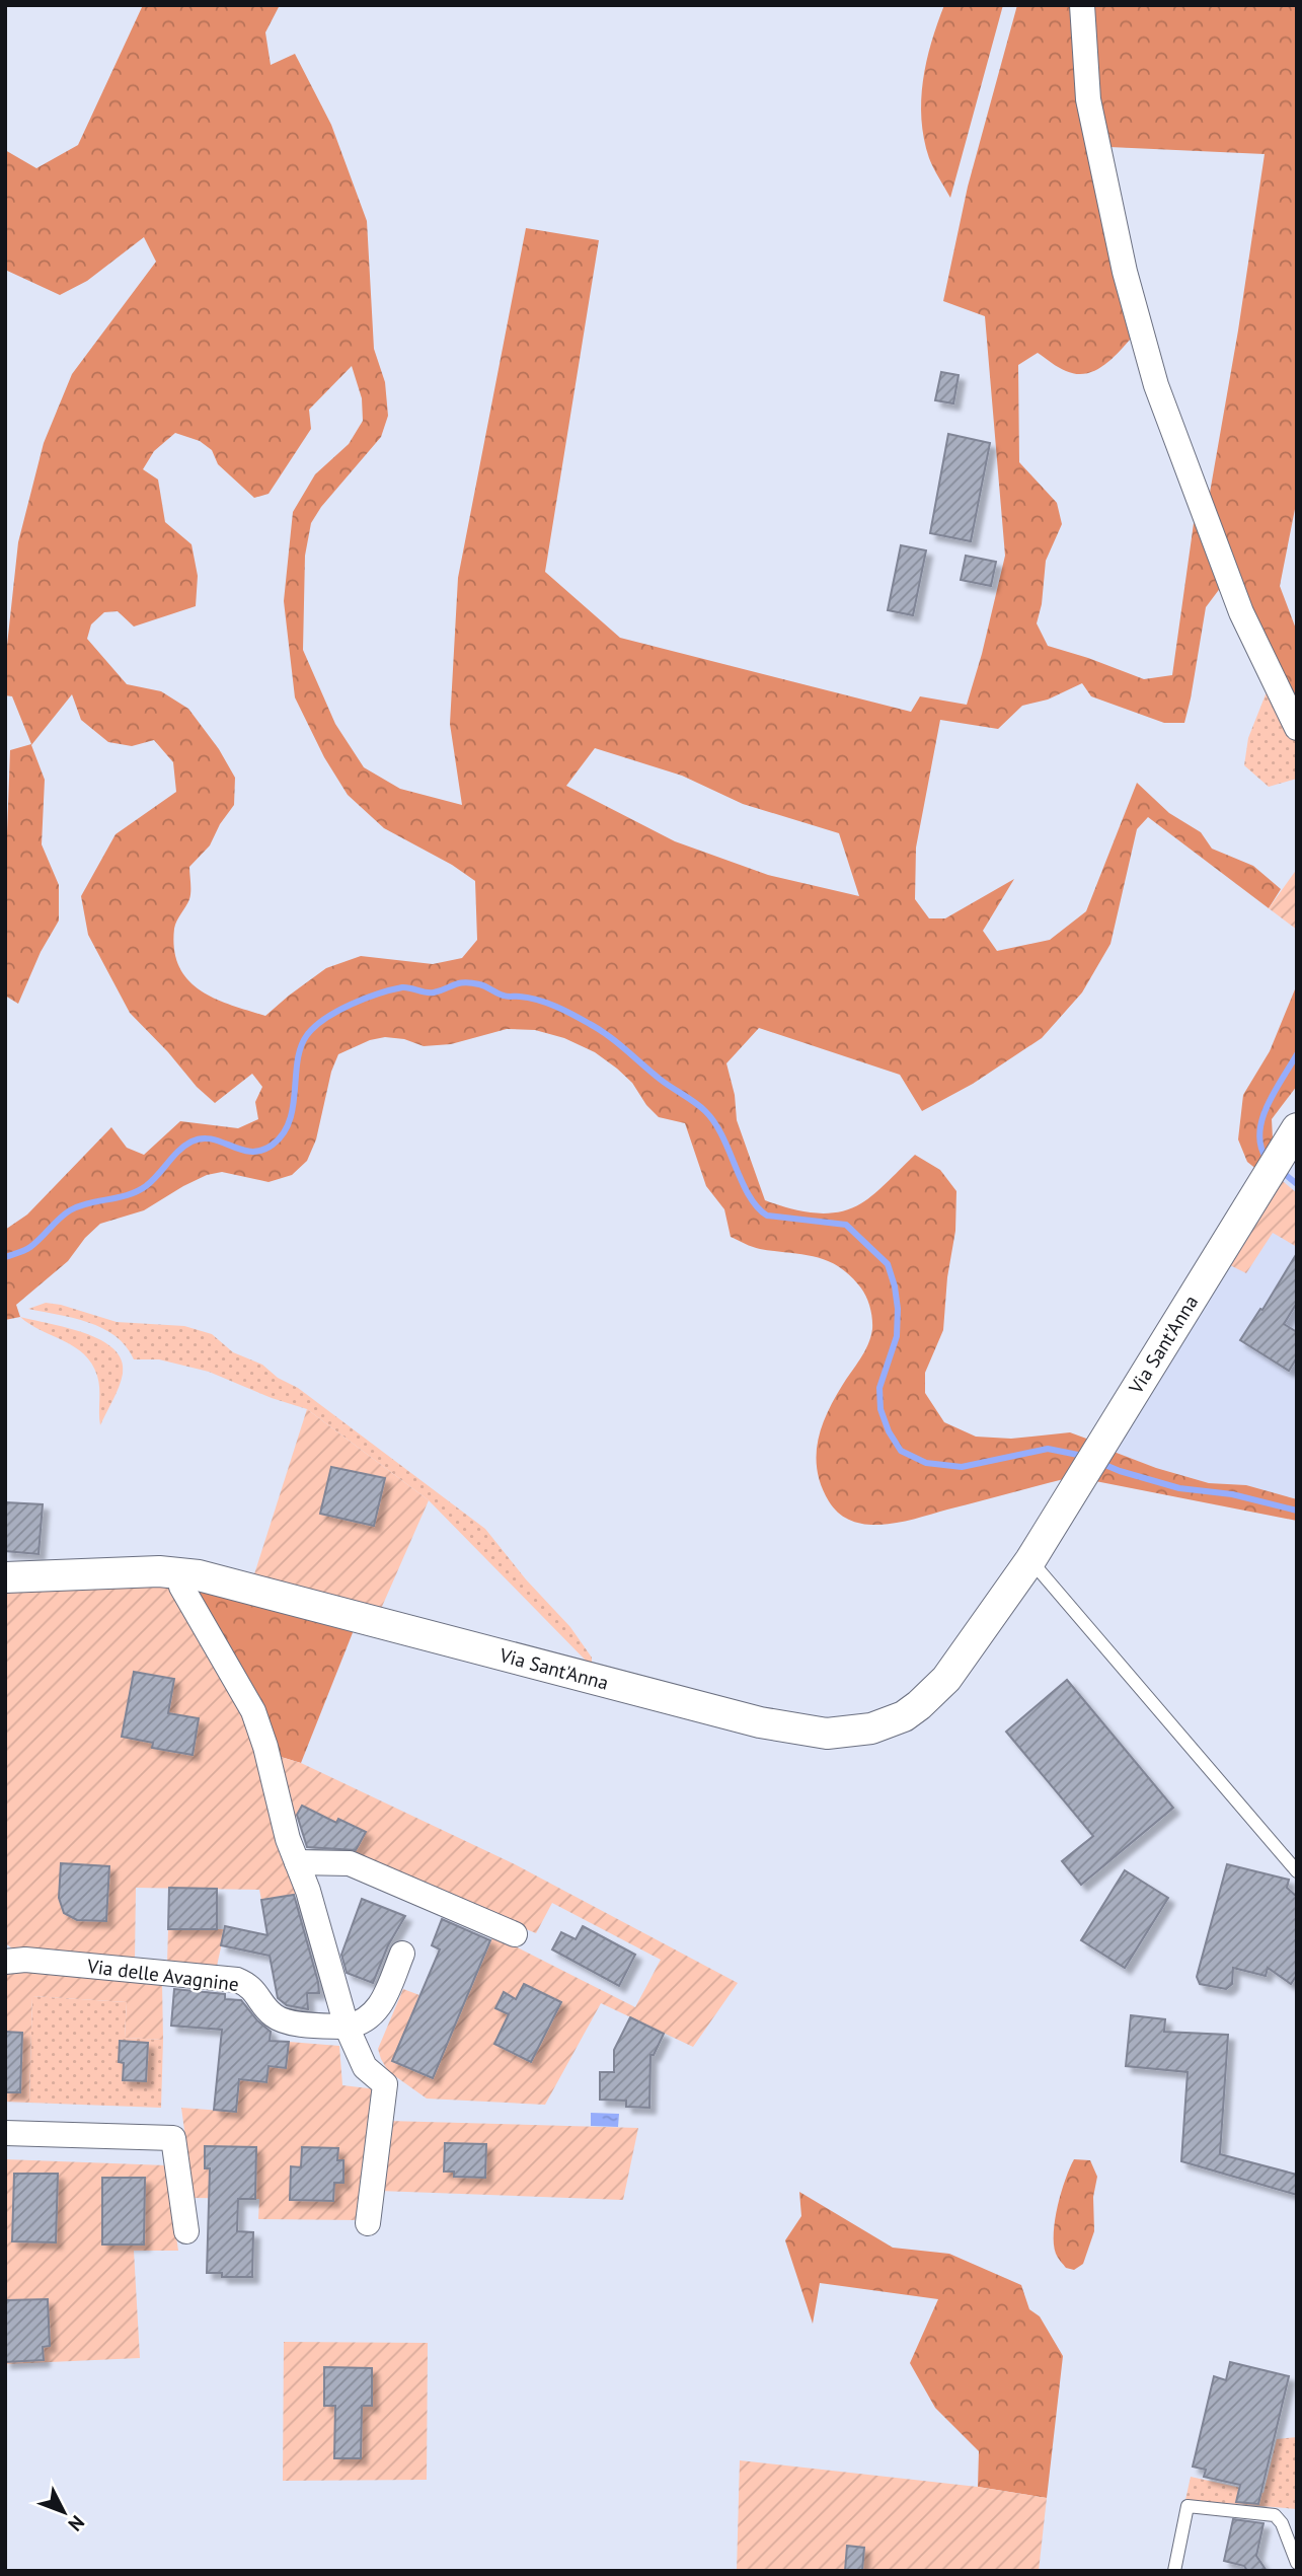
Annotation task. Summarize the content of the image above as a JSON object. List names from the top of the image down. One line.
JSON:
{"streets":{"street":["Via Sant'Anna","Via delle Avagnine"]},"north":"bottom right"}
